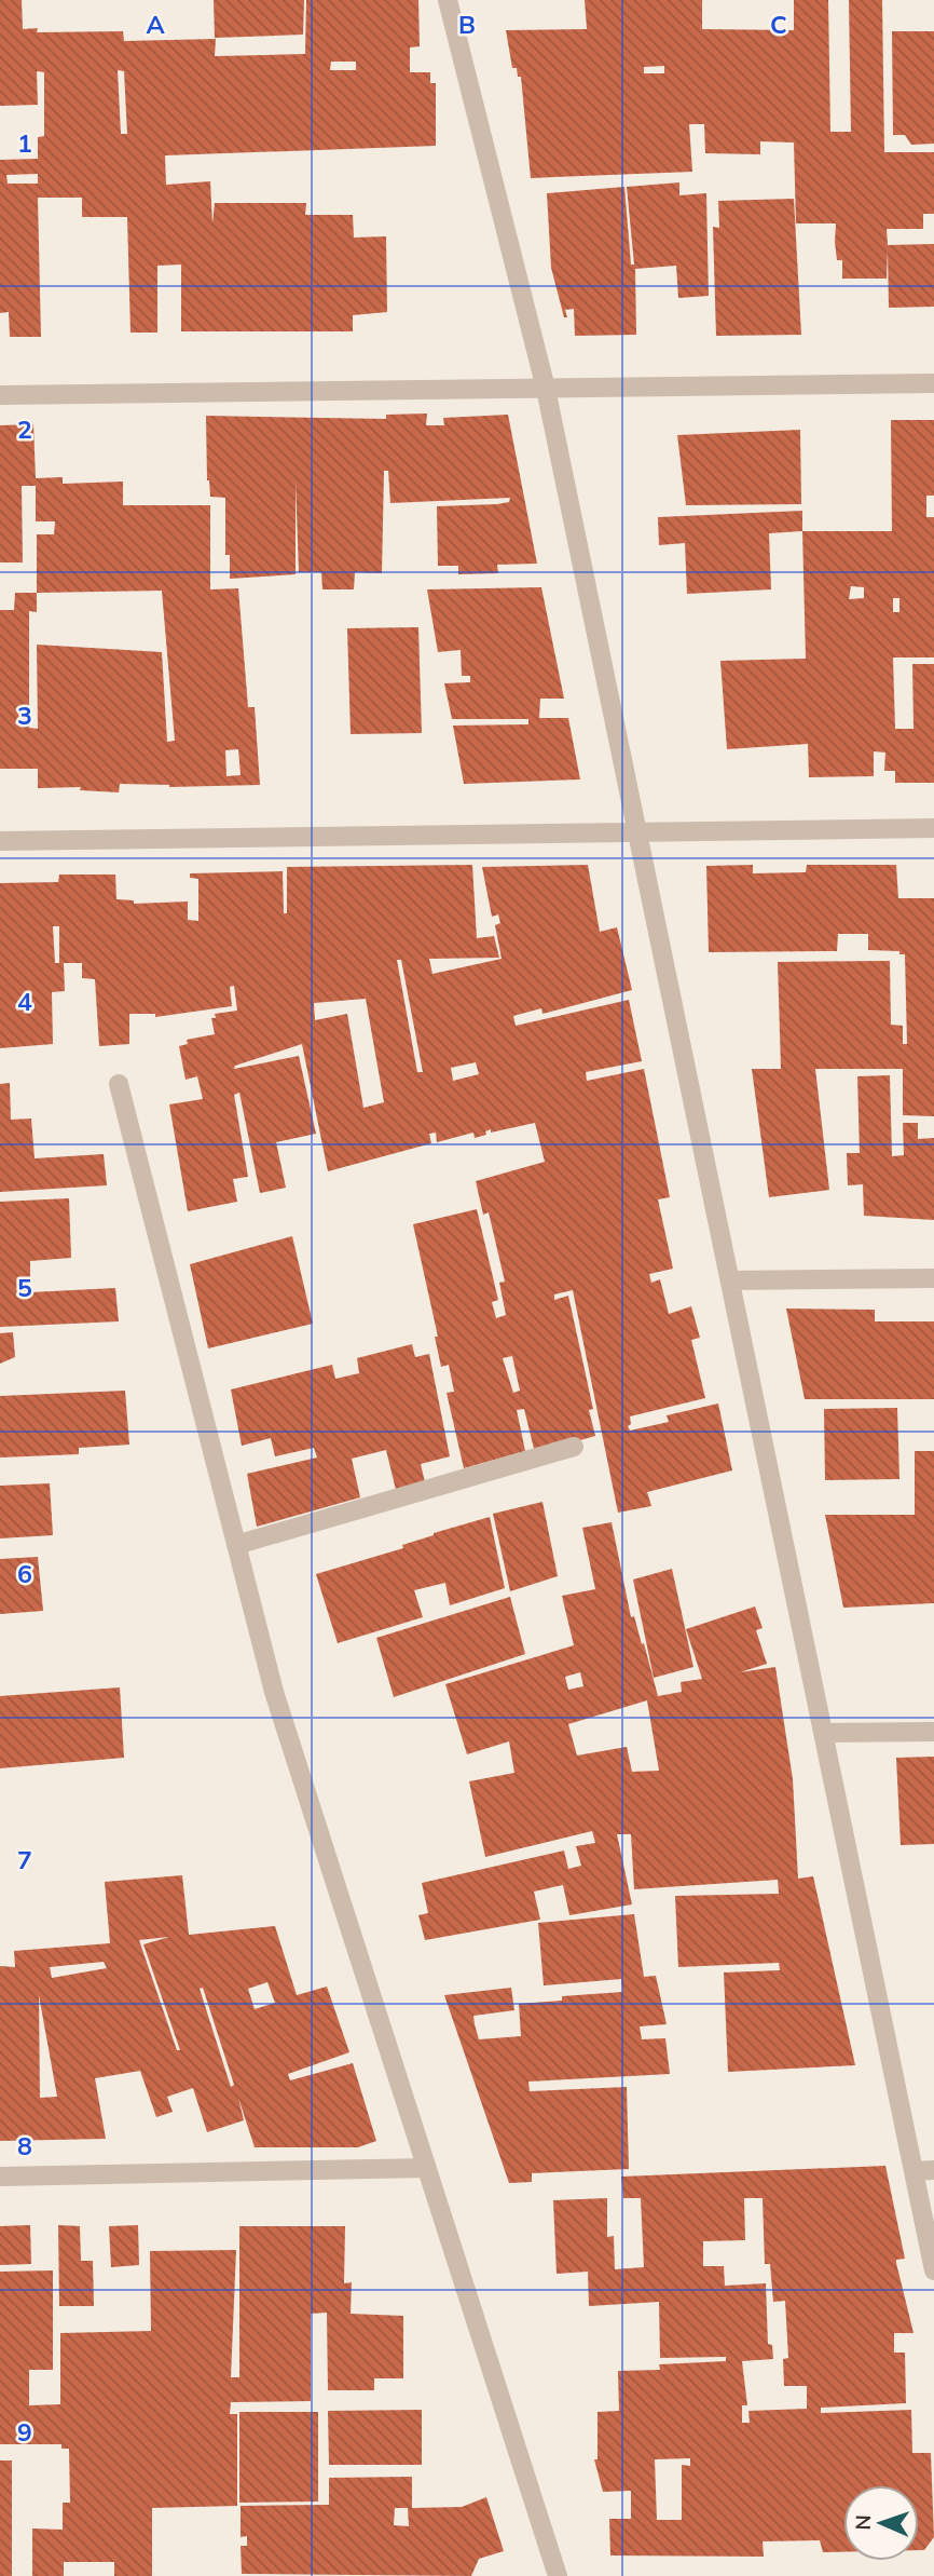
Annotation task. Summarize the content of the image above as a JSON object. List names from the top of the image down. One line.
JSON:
{"north":"left","grid":{"columns":["A","B","C"],"rows":["1","2","3","4","5","6","7","8","9"]}}
